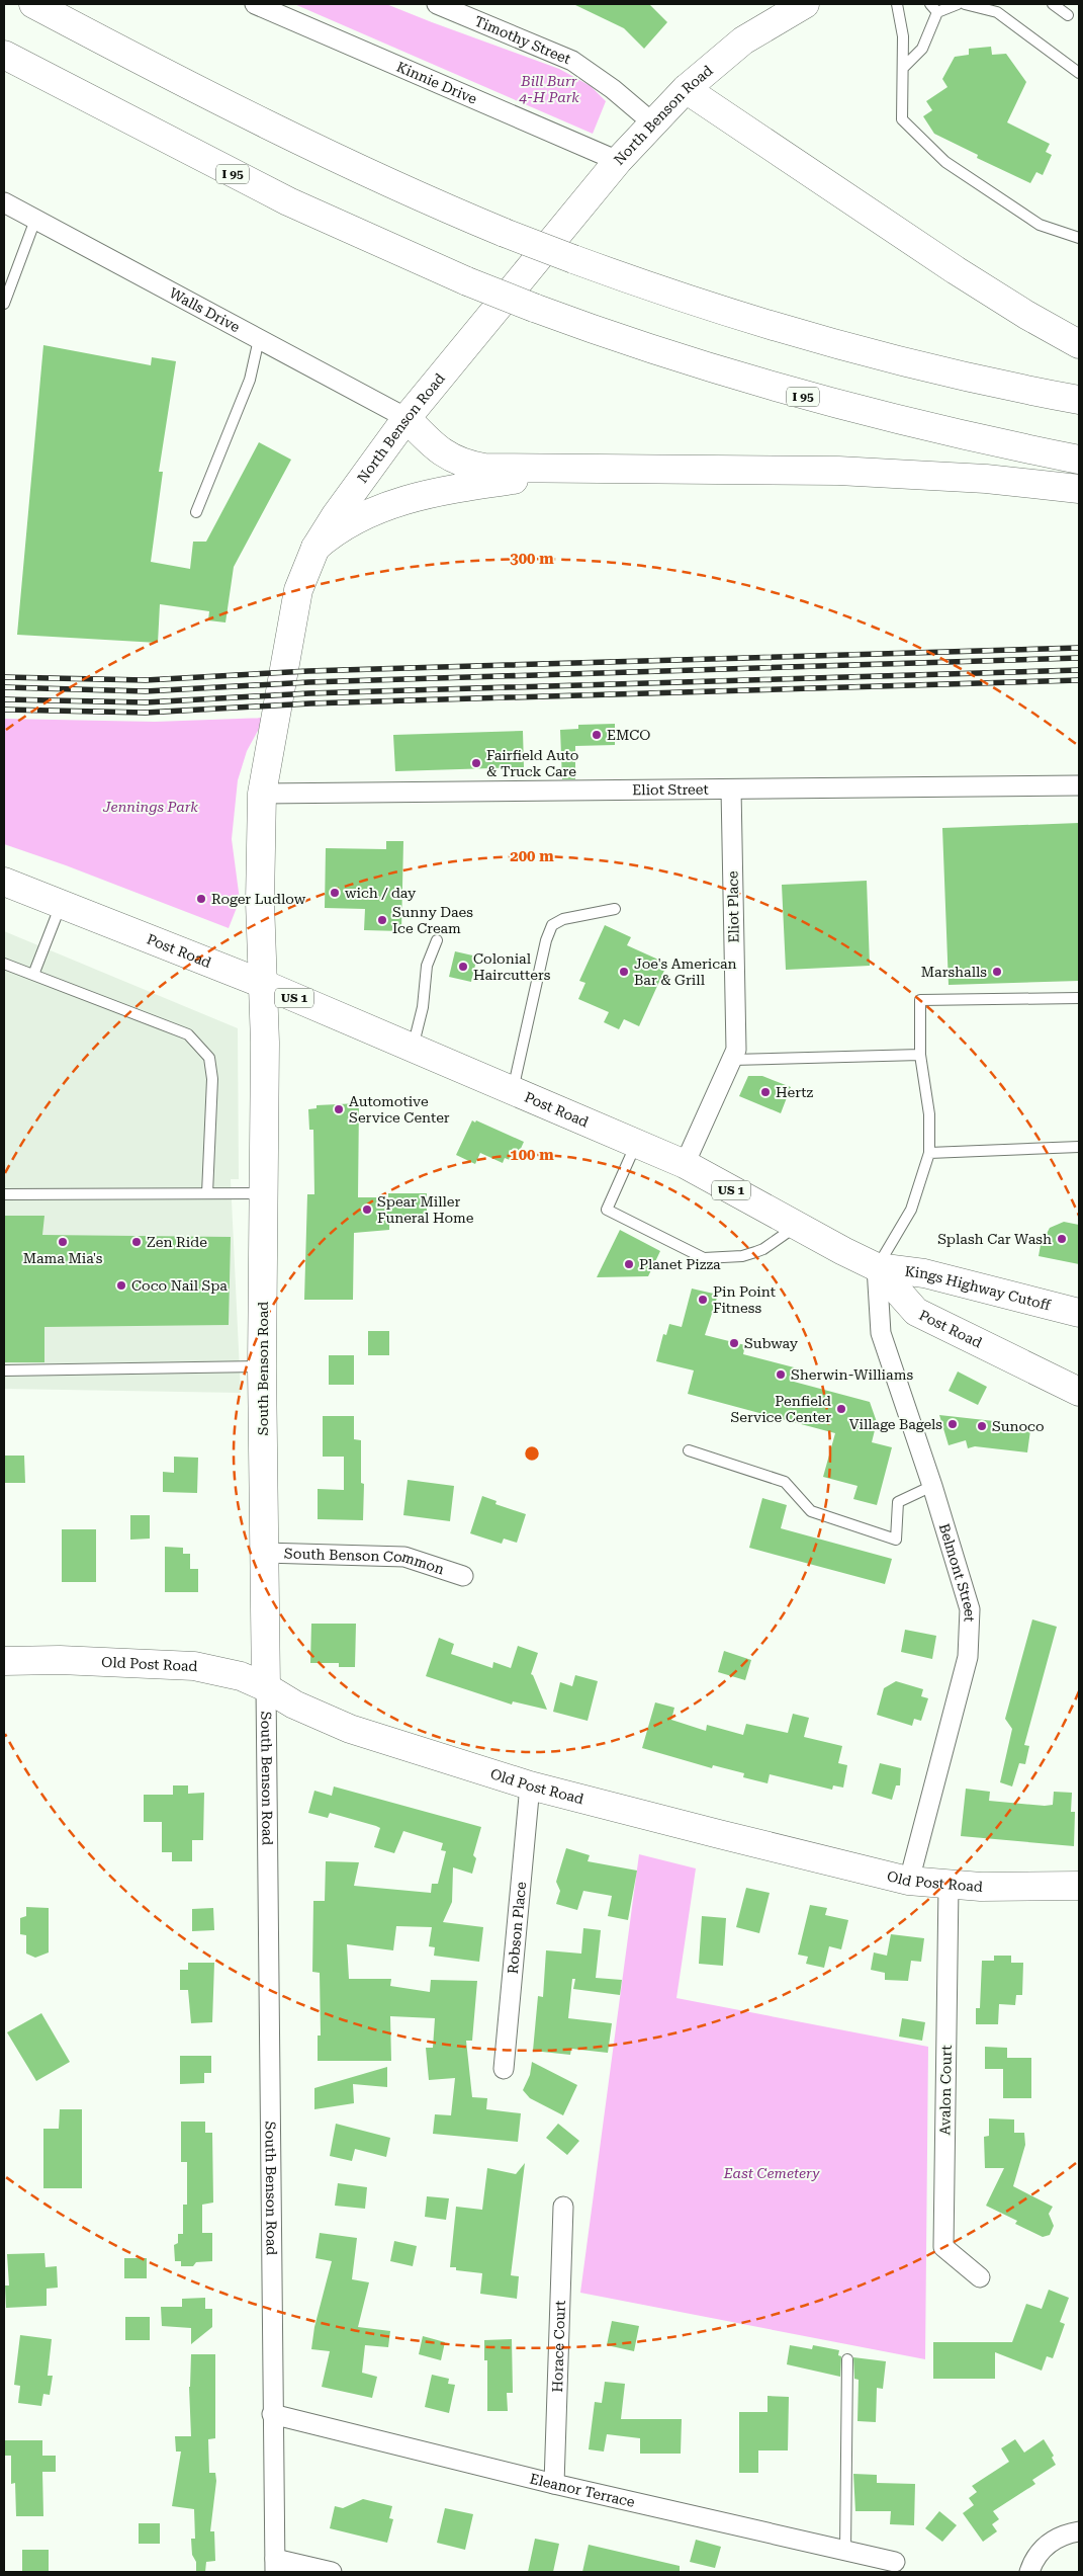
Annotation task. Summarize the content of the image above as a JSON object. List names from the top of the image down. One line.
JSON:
{"streets":{"main road":["North Benson Road","I 95","Post Road","US 1","Kings Highway Cutoff","South Benson Road","Old Post Road"],"street":["Timothy Street","Kinnie Drive","Walls Drive","Eliot Street","Eliot Place","South Benson Common","Belmont Street","Robson Place","Avalon Court","Horace Court","Eleanor Terrace"]},"crossings":[["Timothy Street","North Benson Road"],["Kinnie Drive","North Benson Road"],["North Benson Road","Walls Drive"],["North Benson Road","Eliot Street"],["North Benson Road","Post Road"],["North Benson Road","South Benson Road"],["Eliot Street","Eliot Place"],["Eliot Place","Post Road"],["Post Road","Kings Highway Cutoff"],["Post Road","South Benson Road"],["Post Road","Belmont Street"],["Kings Highway Cutoff","Belmont Street"],["South Benson Road","South Benson Common"],["South Benson Road","Old Post Road"],["South Benson Road","Eleanor Terrace"],["Belmont Street","Old Post Road"],["Old Post Road","Robson Place"],["Old Post Road","Avalon Court"],["Horace Court","Eleanor Terrace"]],"parks":["Bill Burr 4-H Park","Jennings Park","East Cemetery"],"places":["EMCO","Fairfield Auto & Truck Care","wich / day","Roger Ludlow","Sunny Daes Ice Cream","Colonial Haircutters","Joe's American Bar & Grill","Marshalls","Hertz","Automotive Service Center","Spear Miller Funeral Home","Splash Car Wash","Mama Mia's","Zen Ride","Planet Pizza","Coco Nail Spa","Pin Point Fitness","Subway","Sherwin-Williams","Penfield Service Center","Village Bagels","Sunoco"],"rings":["300 m","200 m","100 m"]}
